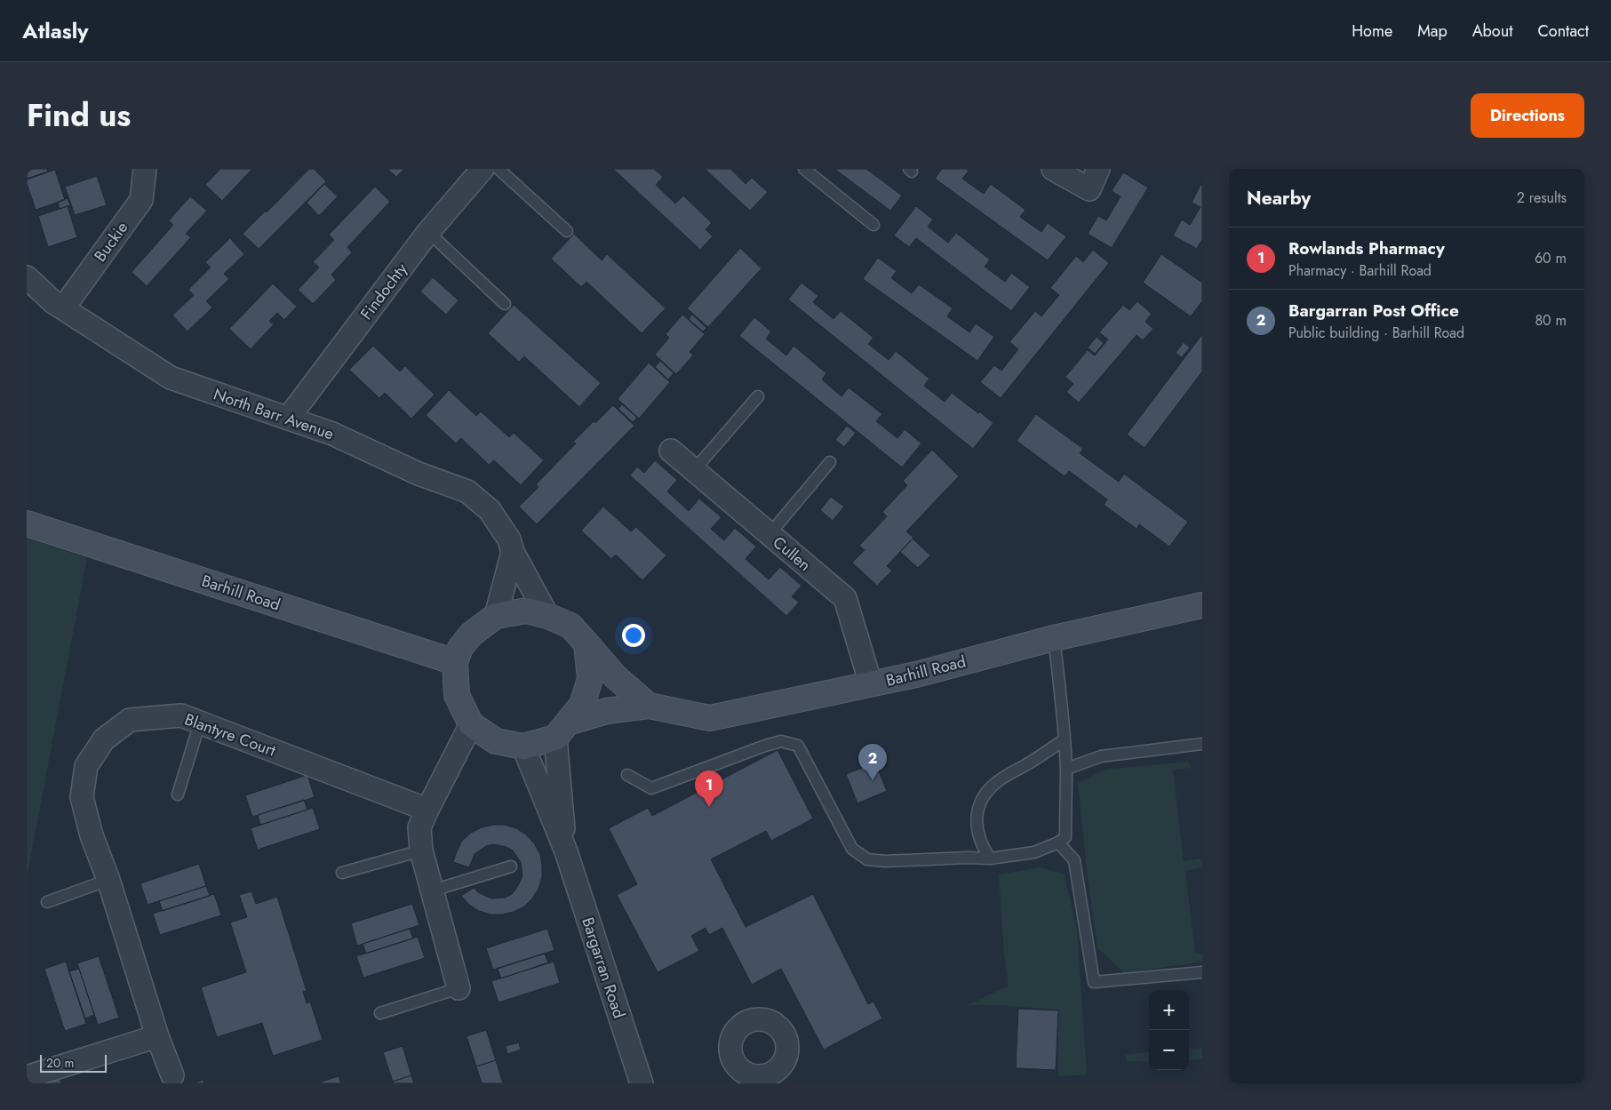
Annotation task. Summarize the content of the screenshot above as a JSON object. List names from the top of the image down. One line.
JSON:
{"streets":{"street":["Buckie","Findochty","North Barr Avenue","Cullen","Barhill Road","Blantyre Court","Bargarran Road"]},"crossings":[["Buckie","North Barr Avenue"],["Findochty","North Barr Avenue"],["North Barr Avenue","Barhill Road"],["North Barr Avenue","Bargarran Road"],["Cullen","Barhill Road"],["Barhill Road","Bargarran Road"]],"scale_bar":"20 m","page":{"header":"Atlasly","nav":["Home","Map","About","Contact"],"title":"Find us","buttons":"Directions","heading":["Nearby","2 results"],"list":[{"mark":"1","name":"Rowlands Pharmacy","note":"Pharmacy · Barhill Road","value":"60 m"},{"mark":"2","name":"Bargarran Post Office","note":"Public building · Barhill Road","value":"80 m"}],"pins":["2","1"],"map_buttons":["+","−"],"scale":"20 m"}}
